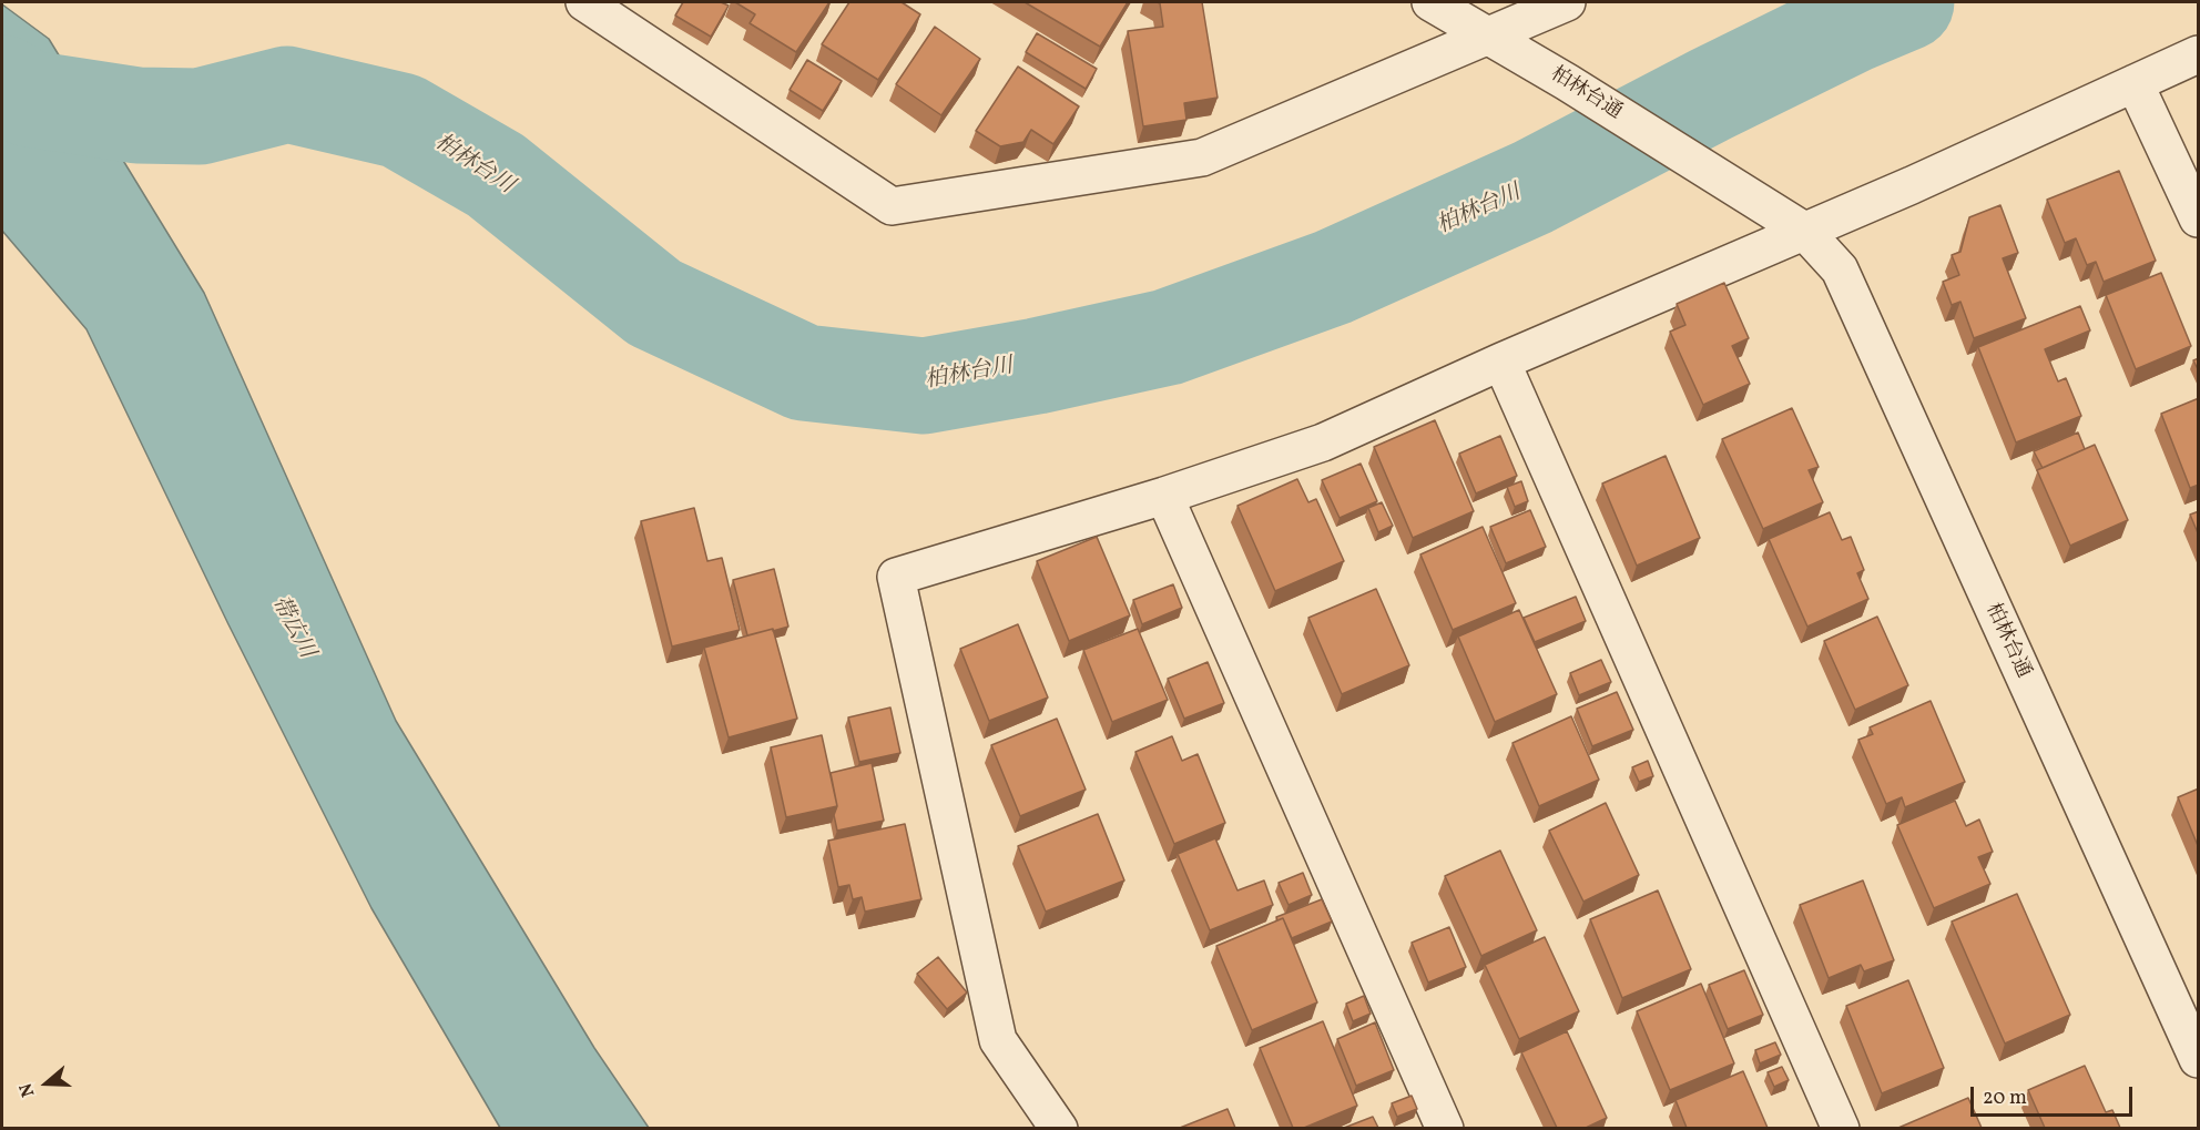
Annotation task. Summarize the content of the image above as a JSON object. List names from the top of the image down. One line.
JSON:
{"streets":{"street":["柏林台通"]},"water":["柏林台川","帯広川"],"scale_bar":"20 m","north":"left"}
